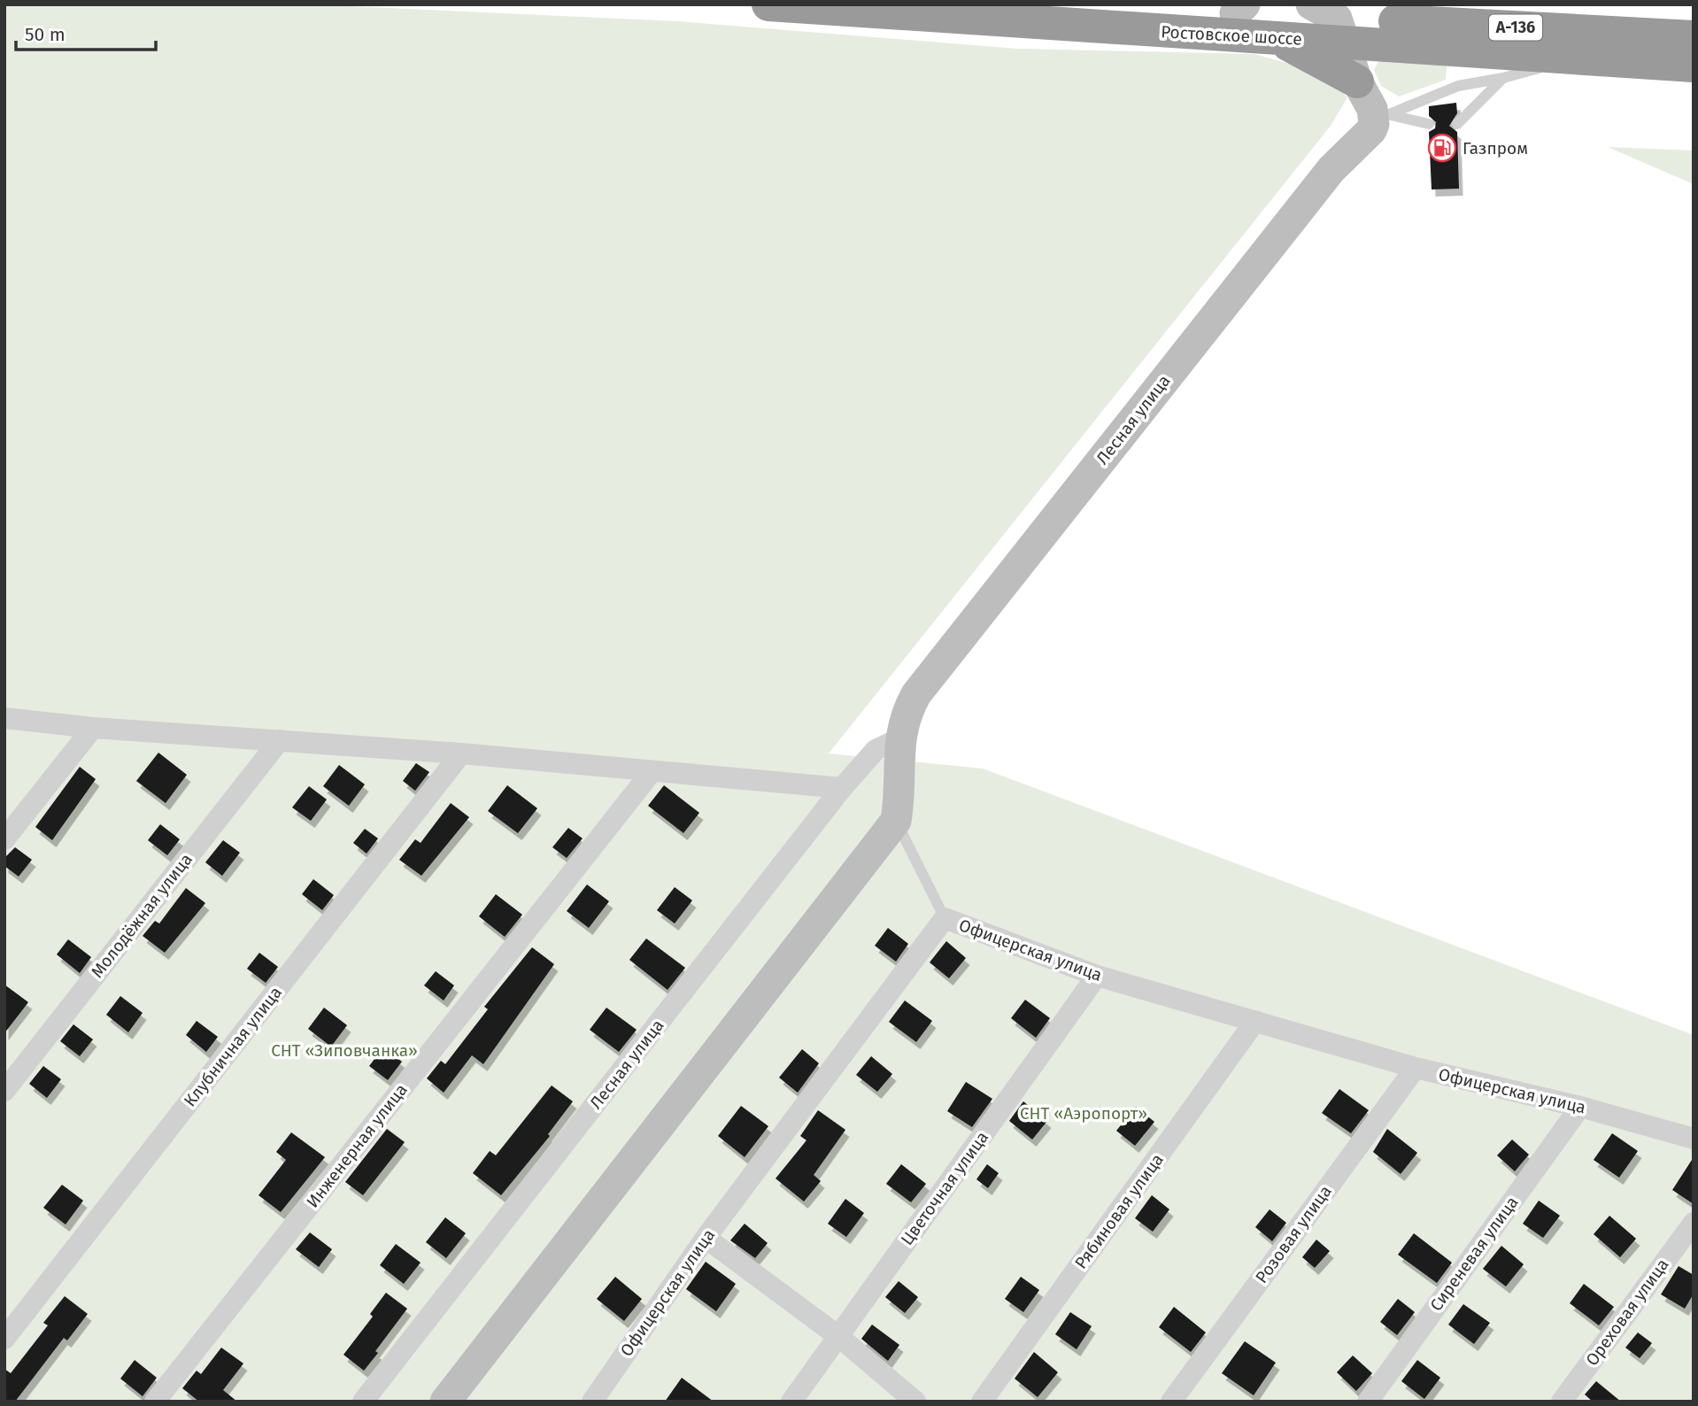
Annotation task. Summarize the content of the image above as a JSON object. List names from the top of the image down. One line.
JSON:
{"streets":{"highway":["А-136","Ростовское шоссе"],"street":["Лесная улица","Молодёжная улица","Офицерская улица","Клубничная улица","Инженерная улица","Цветочная улица","Рябиновая улица","Розовая улица","Сиреневая улица","Ореховая улица"]},"crossings":[["Офицерская улица","Цветочная улица"],["Офицерская улица","Рябиновая улица"],["Офицерская улица","Розовая улица"],["Офицерская улица","Сиреневая улица"]],"parks":["СНТ «Зиповчанка»","СНТ «Аэропорт»"],"places":{"fuel station":["Газпром"]},"scale_bar":"50 m"}
